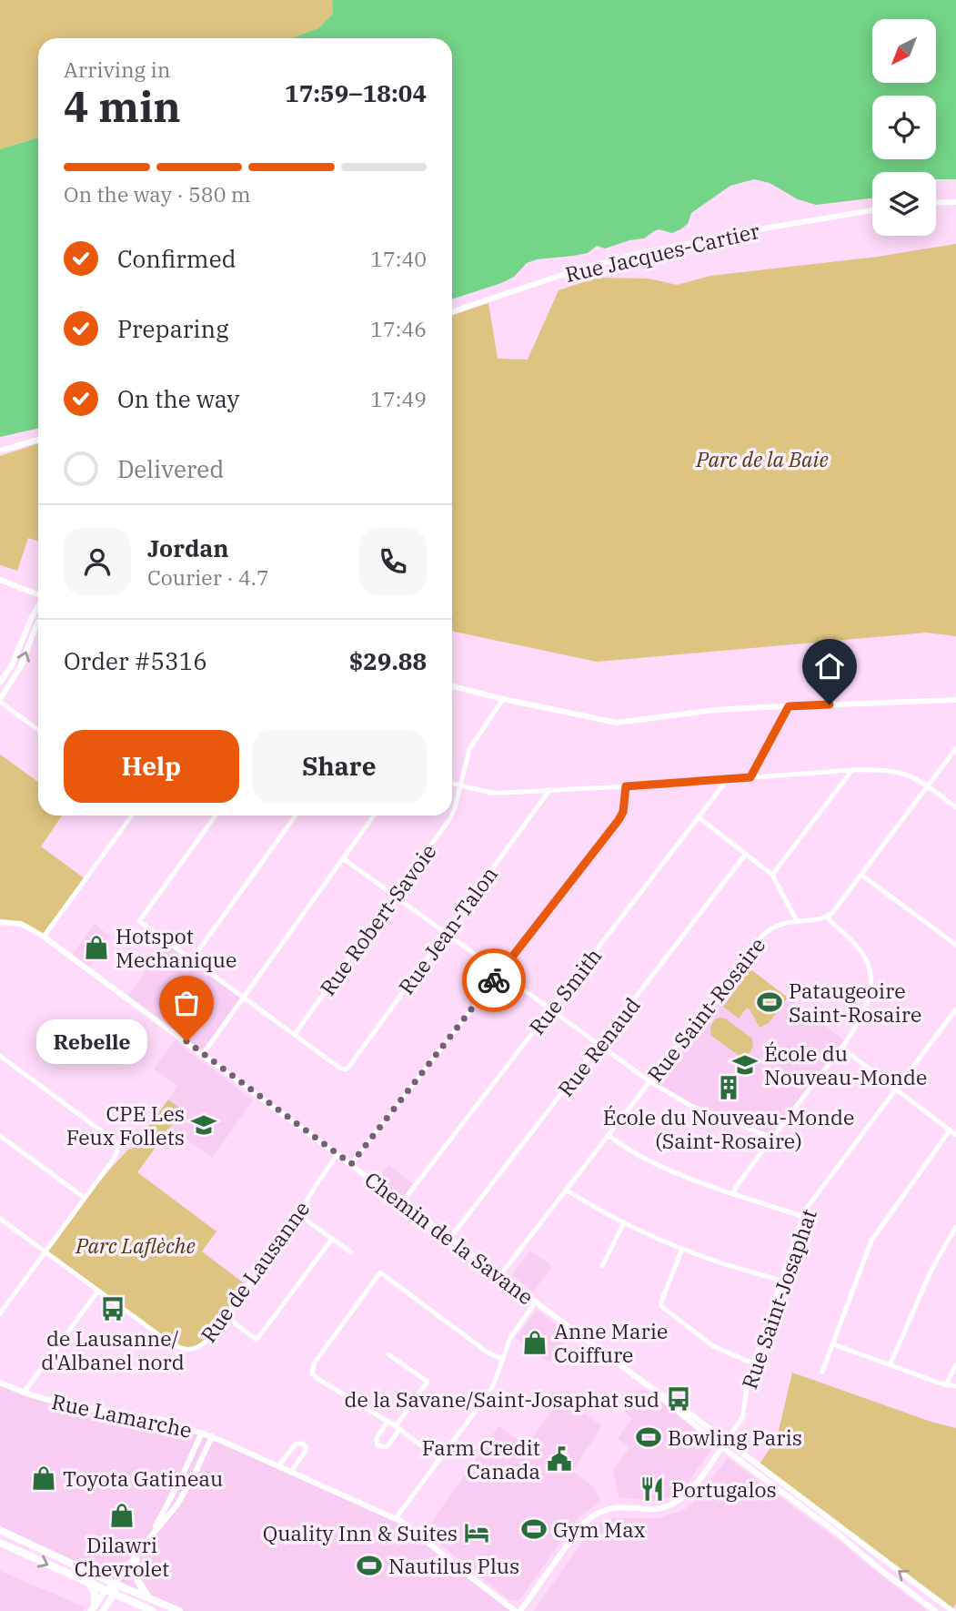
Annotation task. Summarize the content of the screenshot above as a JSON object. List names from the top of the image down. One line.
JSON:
{"streets":{"street":["Rue Jacques-Cartier","Rue Robert-Savoie","Rue Jean-Talon","Rue Smith","Rue Saint-Rosaire","Rue Renaud","Chemin de la Savane","Rue de Lausanne","Rue Saint-Josaphat","Rue Lamarche"]},"crossings":[["Rue Robert-Savoie","Rue Jean-Talon"],["Rue Smith","Chemin de la Savane"],["Rue Saint-Rosaire","Chemin de la Savane"],["Rue Renaud","Chemin de la Savane"],["Chemin de la Savane","Rue de Lausanne"],["Chemin de la Savane","Rue Saint-Josaphat"]],"parks":["Parc de la Baie","Parc Laflèche"],"places":{"shop":["Hotspot Mechanique","Anne Marie Coiffure","Toyota Gatineau","Dilawri Chevrolet"],"sports":["Pataugeoire Saint-Rosaire","Bowling Paris","Gym Max","Nautilus Plus"],"other":["Rebelle"],"school or university":["École du Nouveau-Monde","CPE Les Feux Follets"],"building":["École du Nouveau-Monde (Saint-Rosaire)"],"bus stop":["de Lausanne/ d'Albanel nord","de la Savane/Saint-Josaphat sud"],"public building":["Farm Credit Canada"],"restaurant":["Portugalos"],"hotel":["Quality Inn & Suites"]},"north":"bottom left","page":{"heading":["4 min","Arriving in","17:59–18:04"],"panel":["Jordan","Courier · 4.7","Order #5316","$29.88"],"bar":"On the way · 580 m","list":[["Confirmed","17:40"],["Preparing","17:46"],["On the way","17:49"],"Delivered"],"buttons":["Help","Share"],"bubble":"Rebelle"}}
